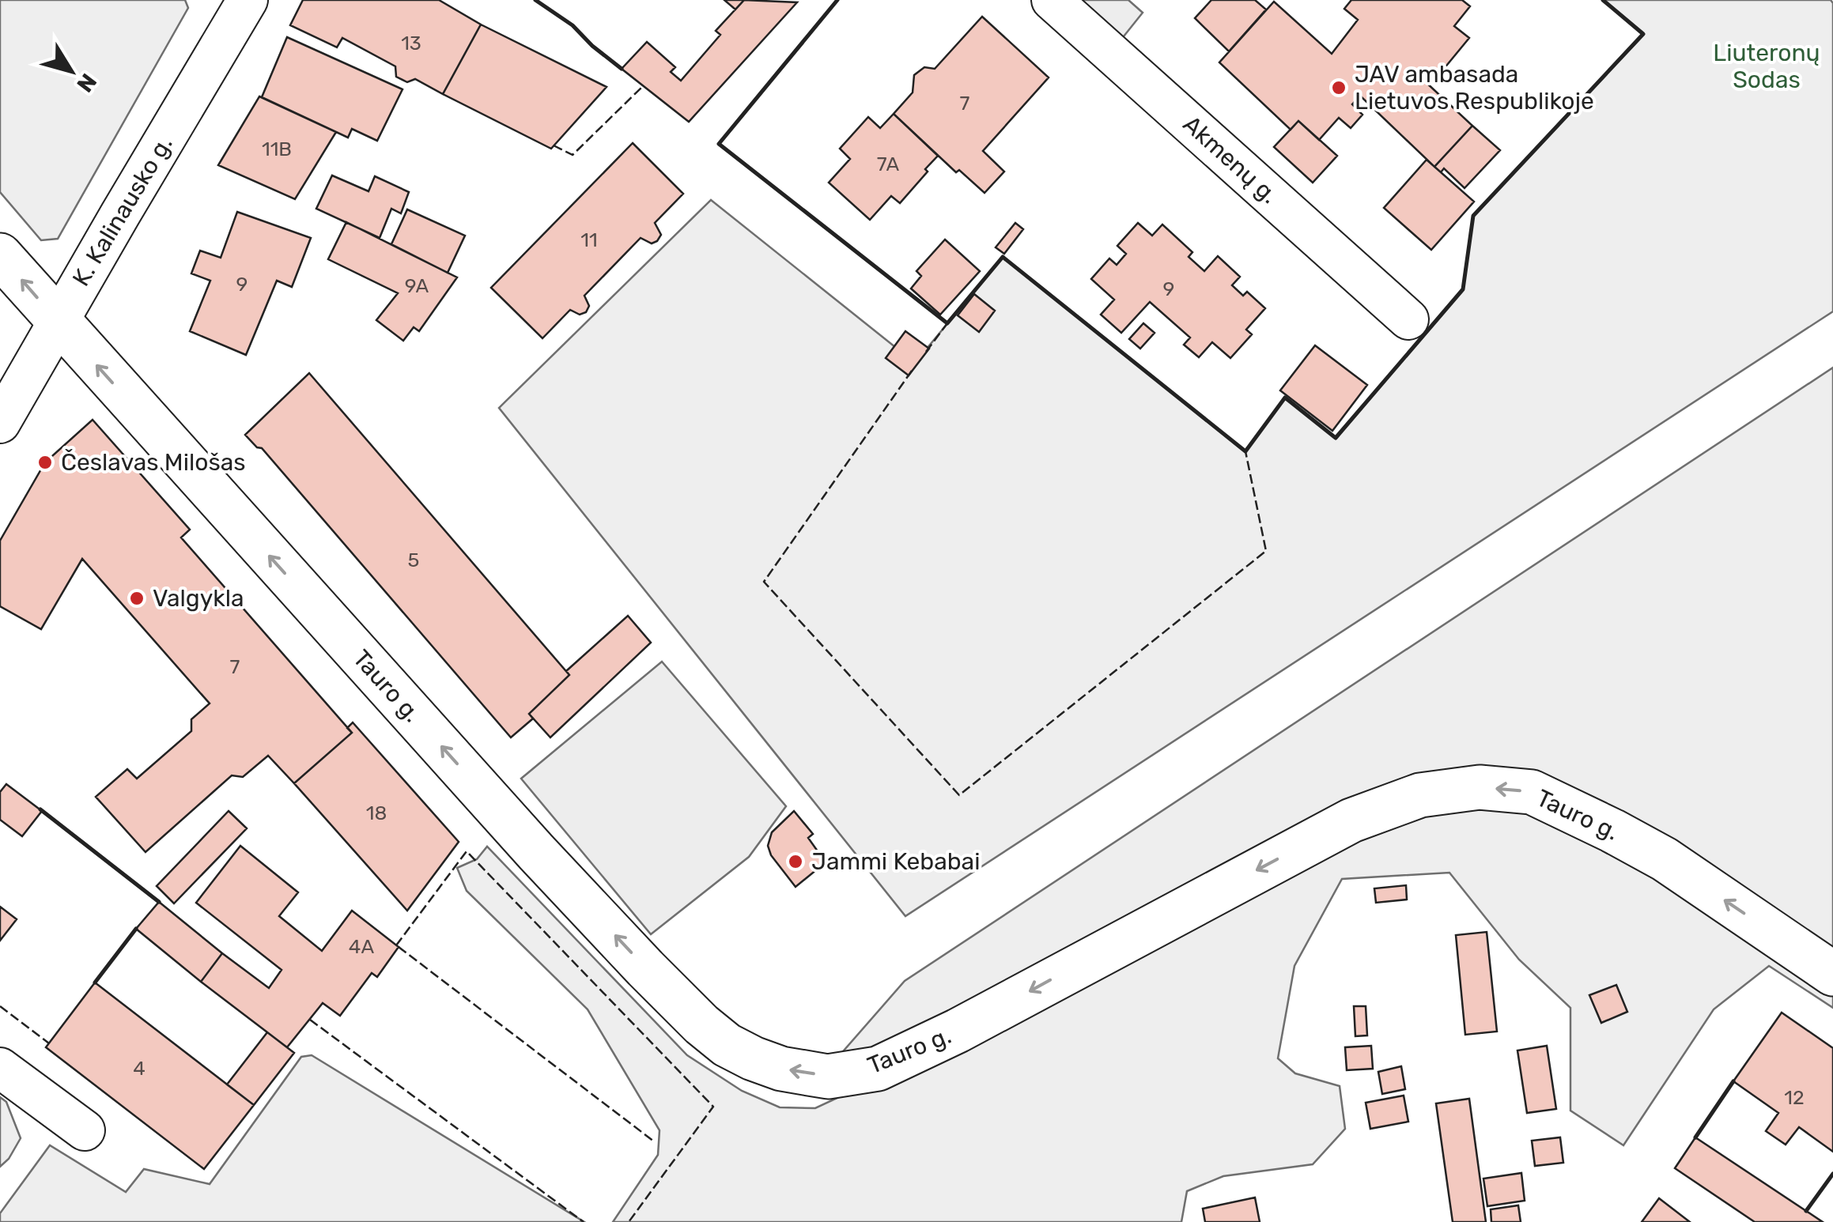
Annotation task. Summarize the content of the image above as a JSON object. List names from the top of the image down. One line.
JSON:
{"streets":{"main road":["Tauro g."],"street":["Akmenų g.","K. Kalinausko g."]},"crossings":[["K. Kalinausko g.","Tauro g."]],"one_way":["Tauro g."],"parks":["Liuteronų Sodas"],"places":["JAV ambasada Lietuvos Respublikoje","Česlavas Milošas","Valgykla","Jammi Kebabai"],"house_numbers":["13","7","11B","7A","11","9","9A","9","5","7","18","4A","4","12"],"north":"bottom right"}
